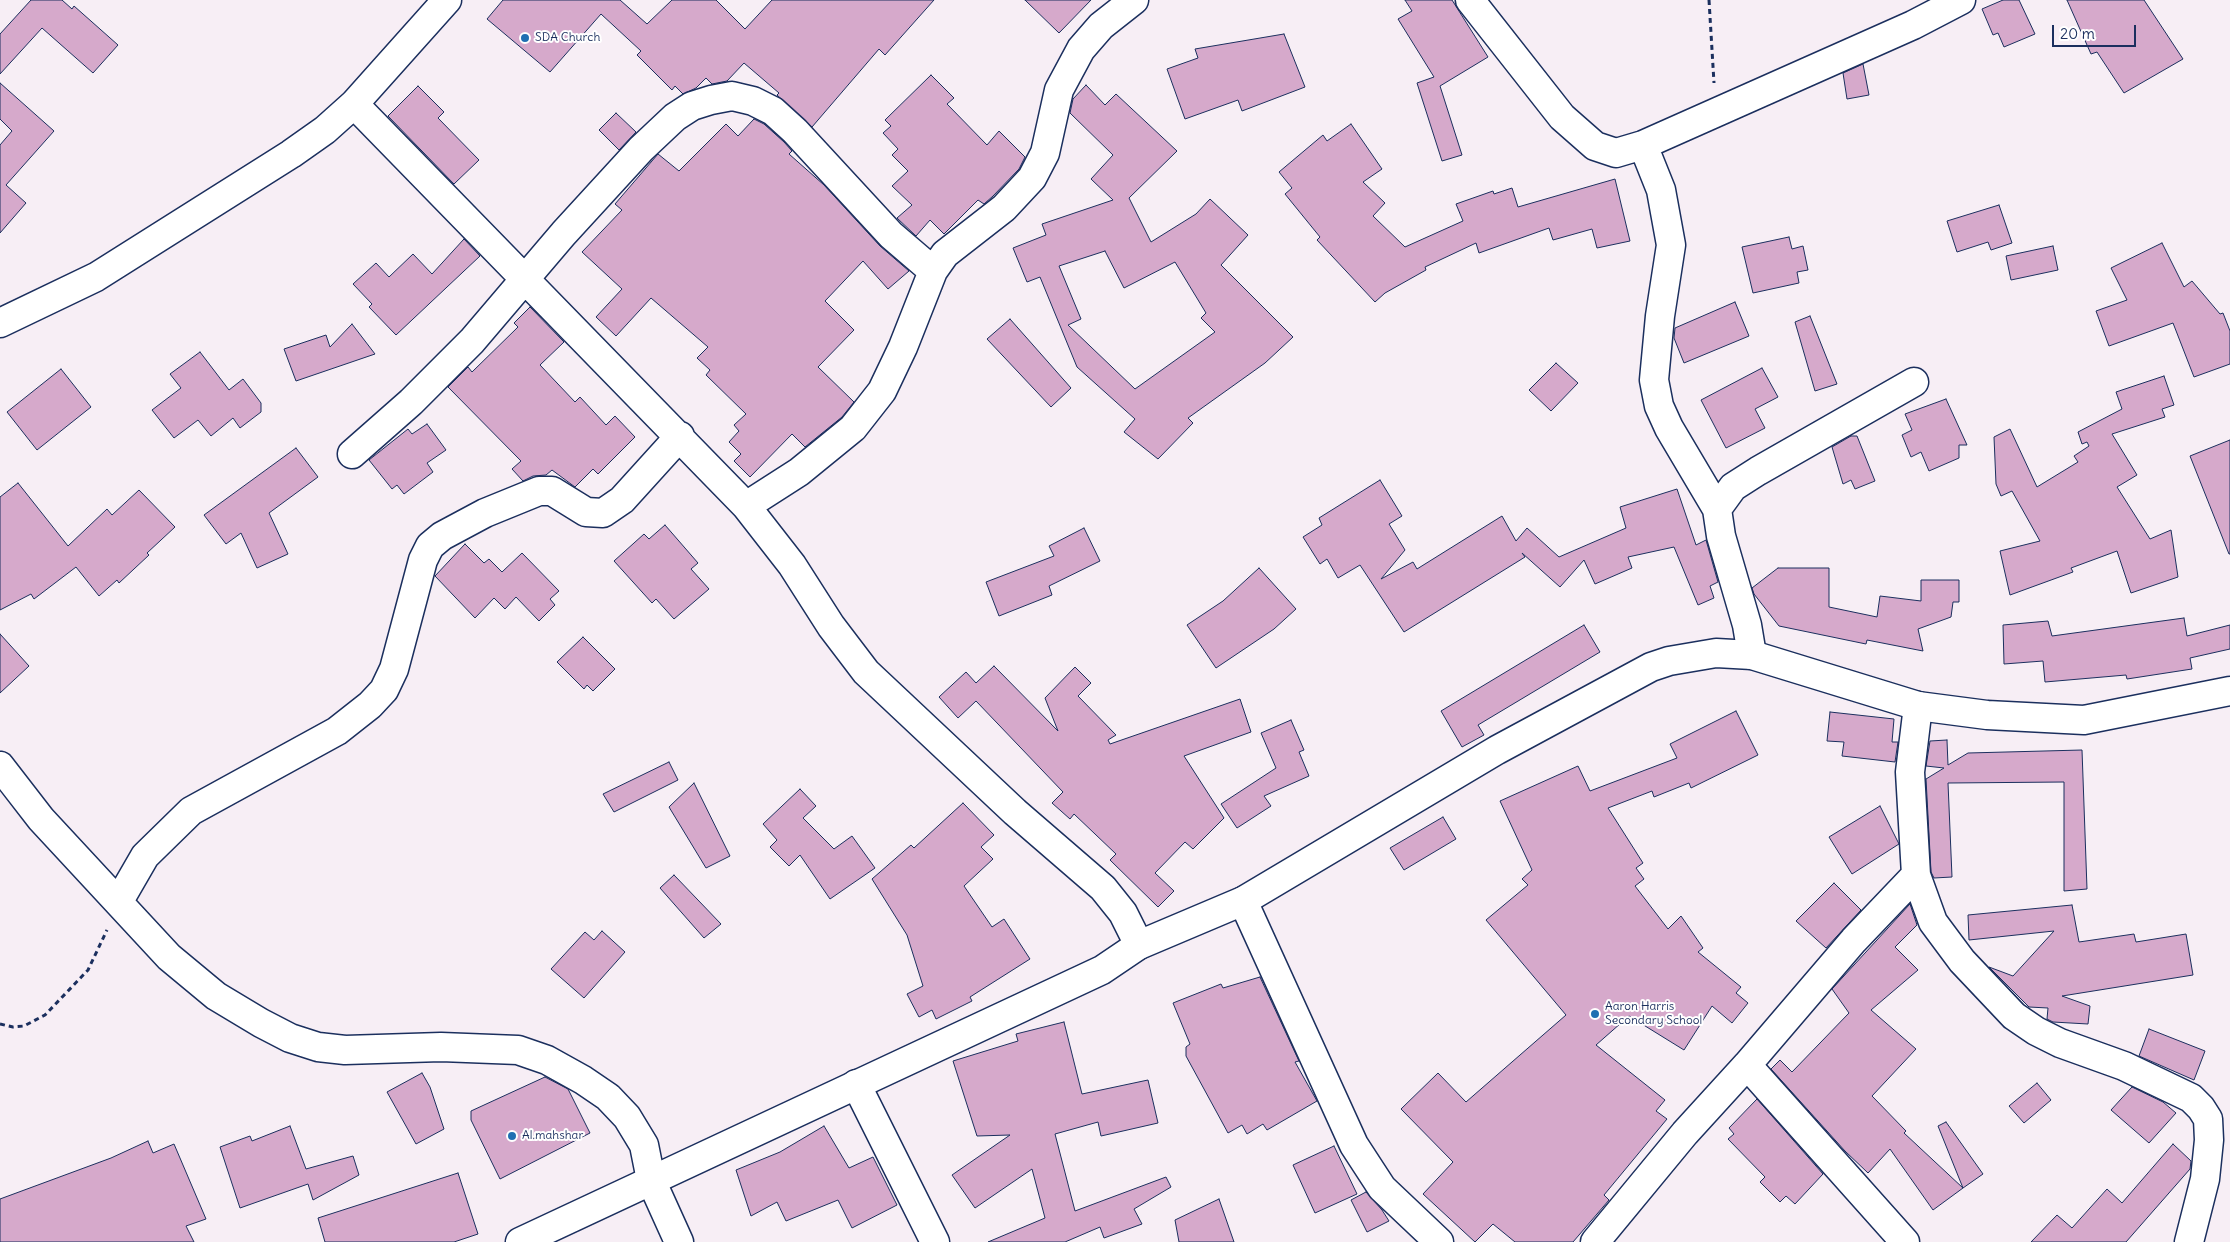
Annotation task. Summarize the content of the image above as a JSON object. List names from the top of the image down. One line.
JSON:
{"places":["SDA Church","Aaron Harris Secondary School","Al.mahshar"],"scale_bar":"20 m"}
